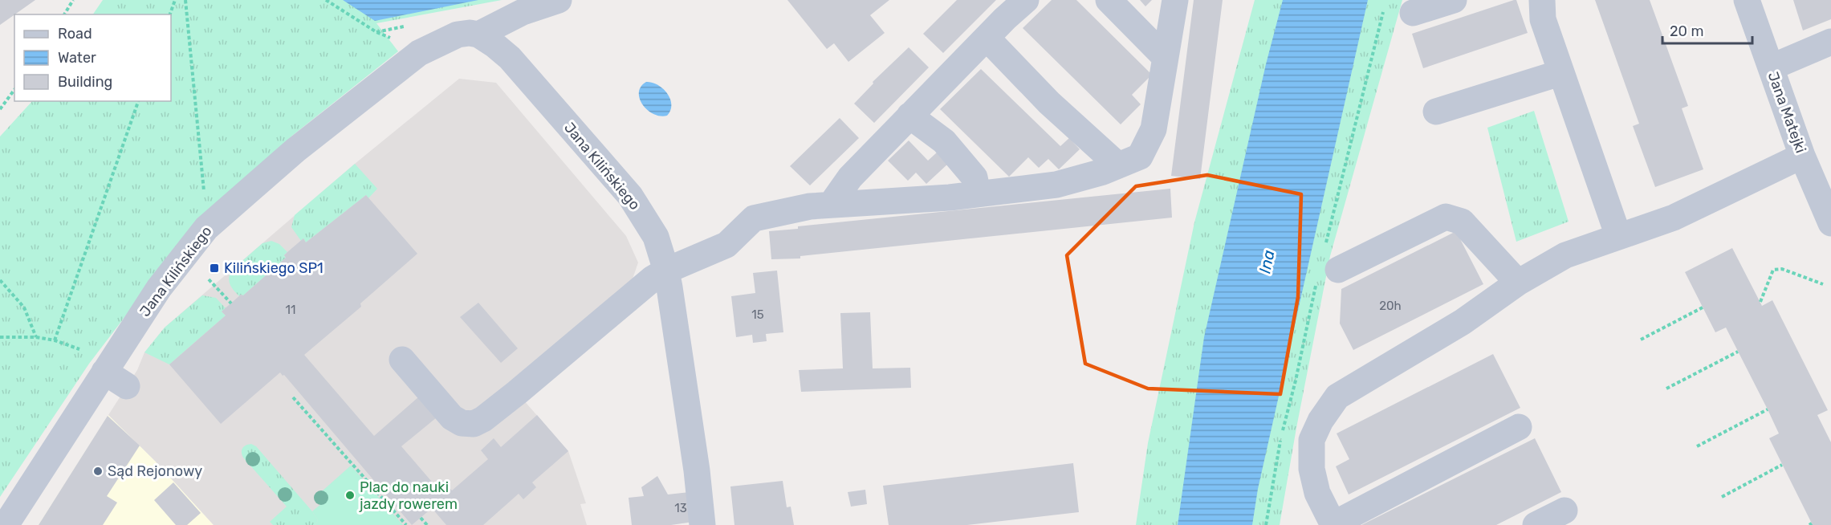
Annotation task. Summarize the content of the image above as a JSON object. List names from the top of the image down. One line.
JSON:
{"streets":{"street":["Jana Matejki","Jana Kilińskiego"]},"water":["Ina"],"places":{"transit":["Kilińskiego SP1"],"other":["Sąd Rejonowy","Plac do nauki jazdy rowerem"]},"house_numbers":["20h","11","15","13"],"legend":["Road","Water","Building"],"scale_bar":"20 m"}
